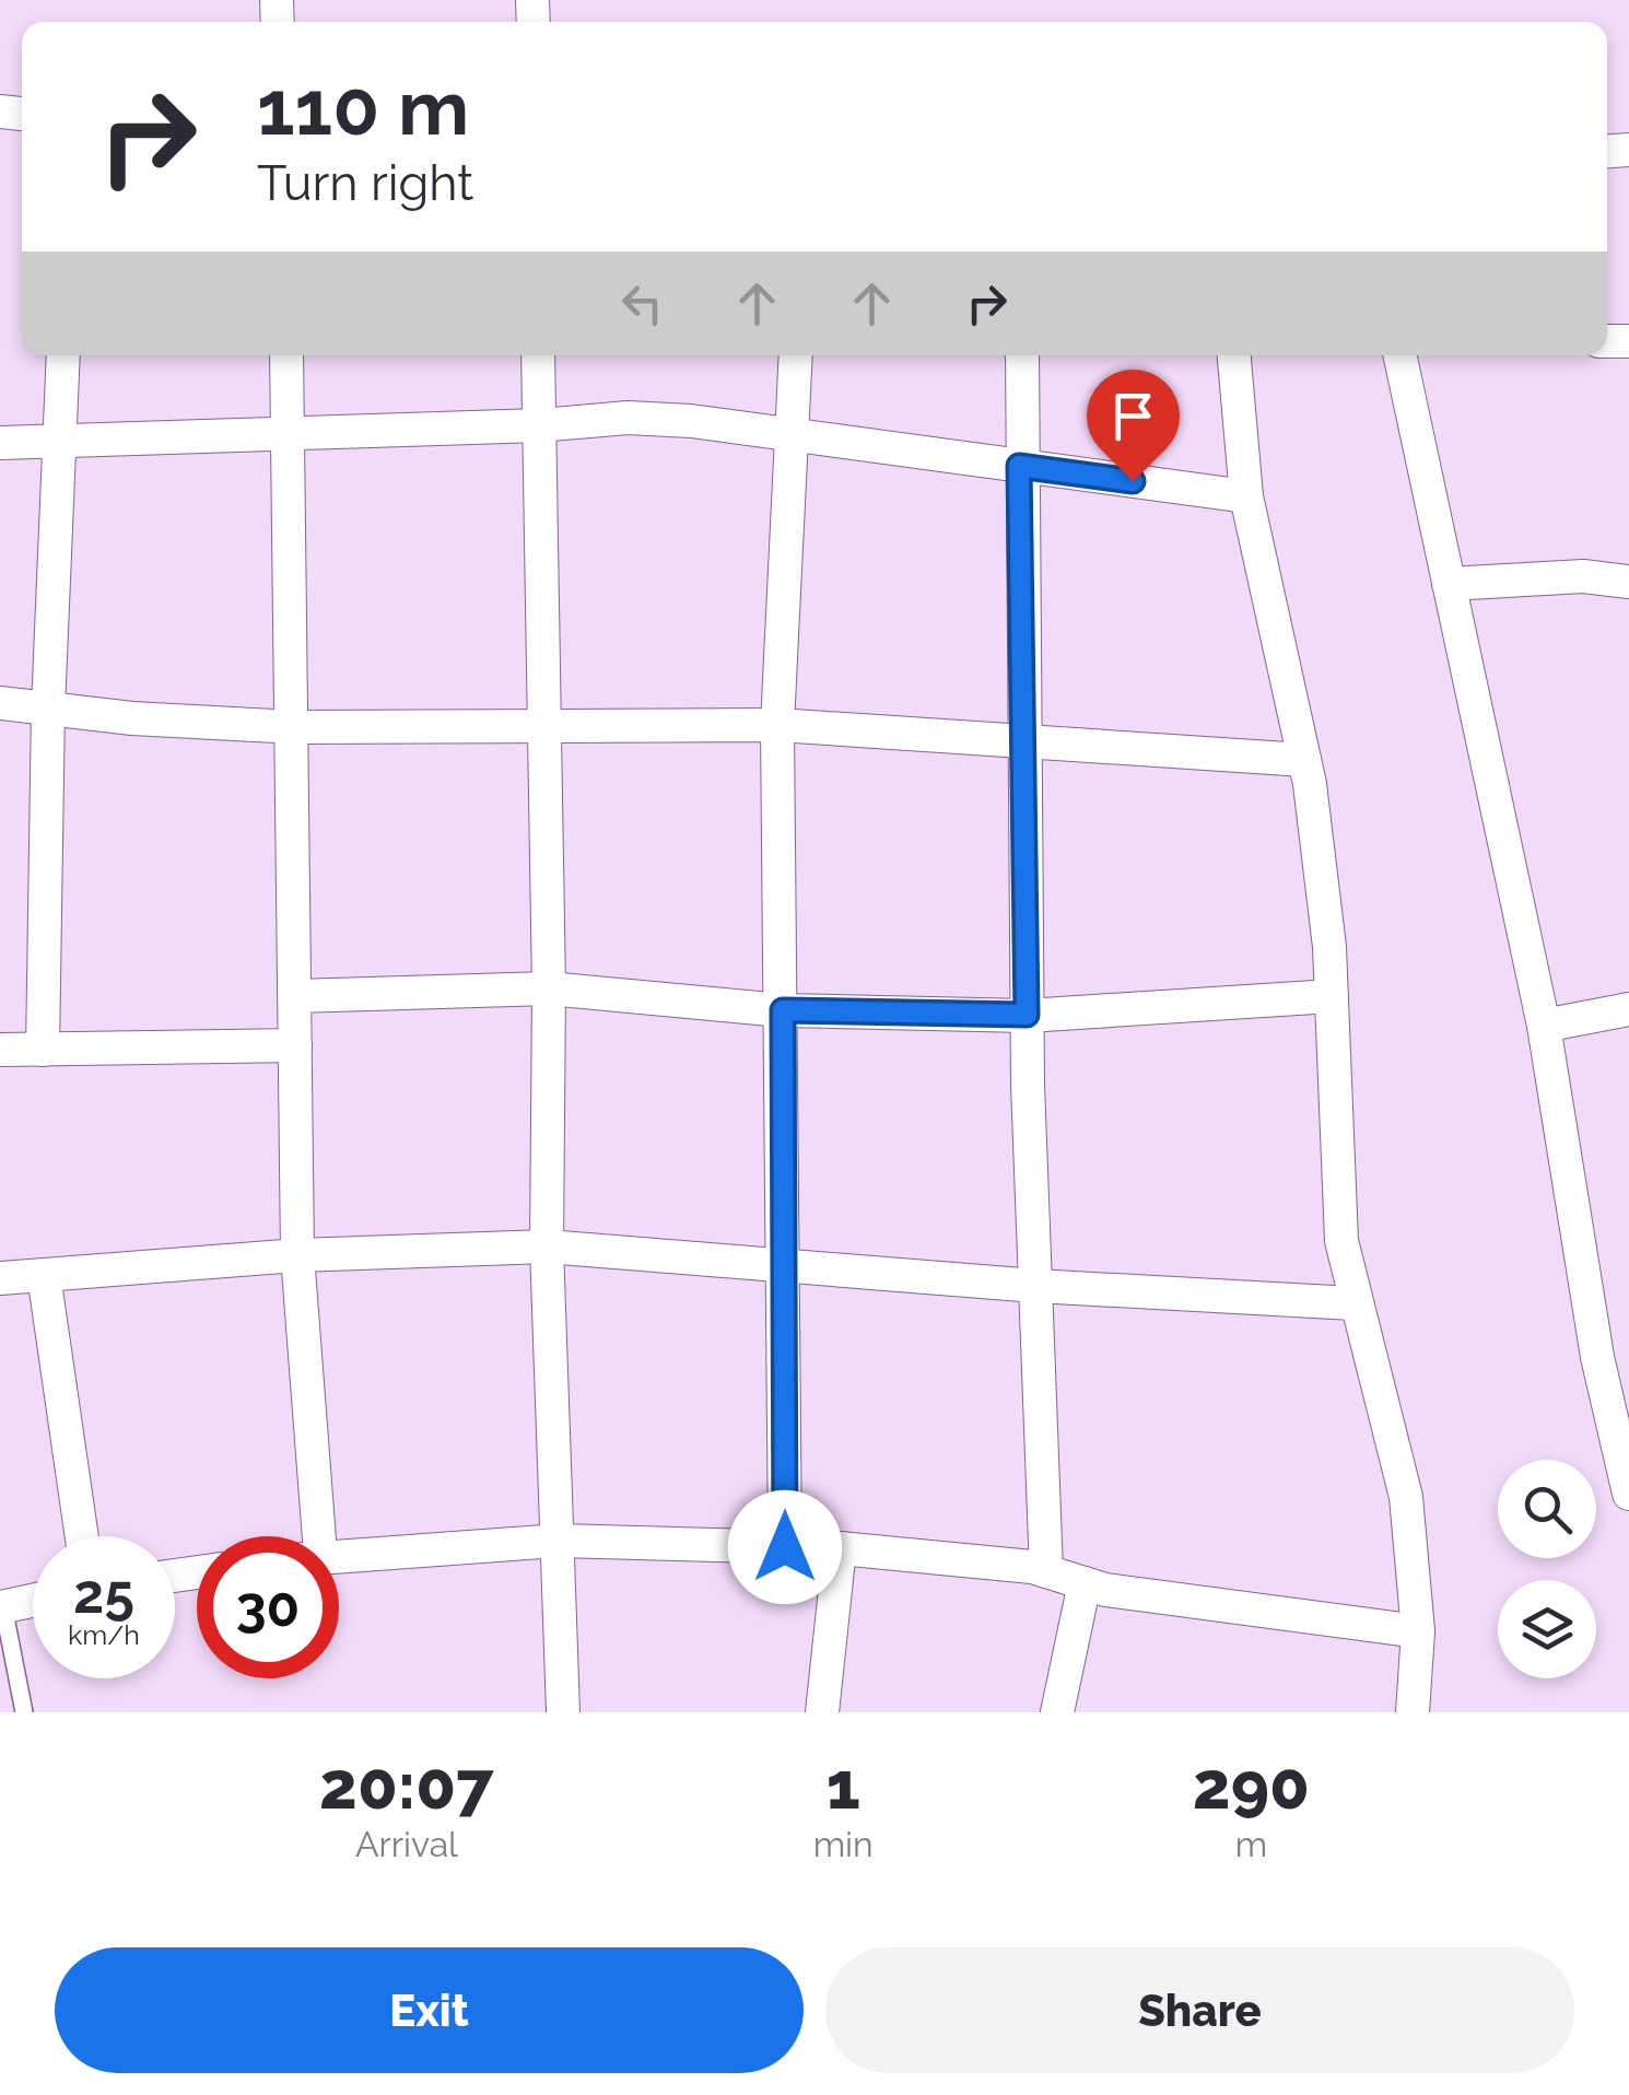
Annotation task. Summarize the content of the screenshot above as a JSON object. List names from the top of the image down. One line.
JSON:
{"page":{"turn":["110 m","Turn right"],"speed":"25 km/h","limit":"30","eta":["20:07","Arrival","1","min","290","m"],"buttons":["Exit","Share"]}}
